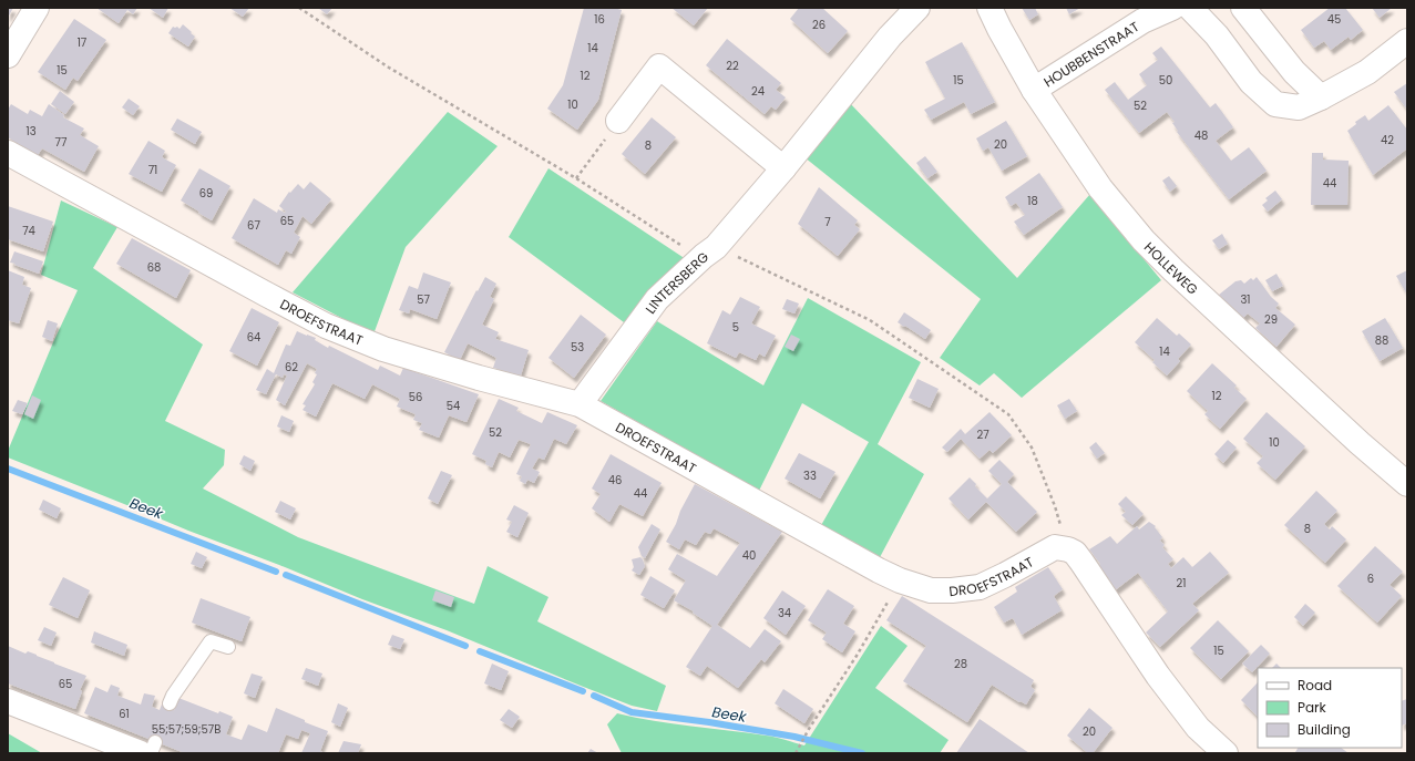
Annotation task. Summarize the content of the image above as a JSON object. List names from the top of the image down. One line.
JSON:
{"streets":{"street":["HOUBBENSTRAAT","HOLLEWEG","LINTERSBERG","DROEFSTRAAT"]},"crossings":[["HOUBBENSTRAAT","HOLLEWEG"],["LINTERSBERG","DROEFSTRAAT"]],"water":["Beek"],"house_numbers":["16","45","26","17","14","22","15","12","15","50","24","10","52","13","48","42","77","20","8","71","44","69","18","65","7","67","74","68","57","31","29","5","64","88","53","14","62","12","56","54","52","27","10","33","46","44","8","40","6","21","34","15","28","65","61","55;57;59;57B","20"],"legend":["Road","Park","Building"]}
